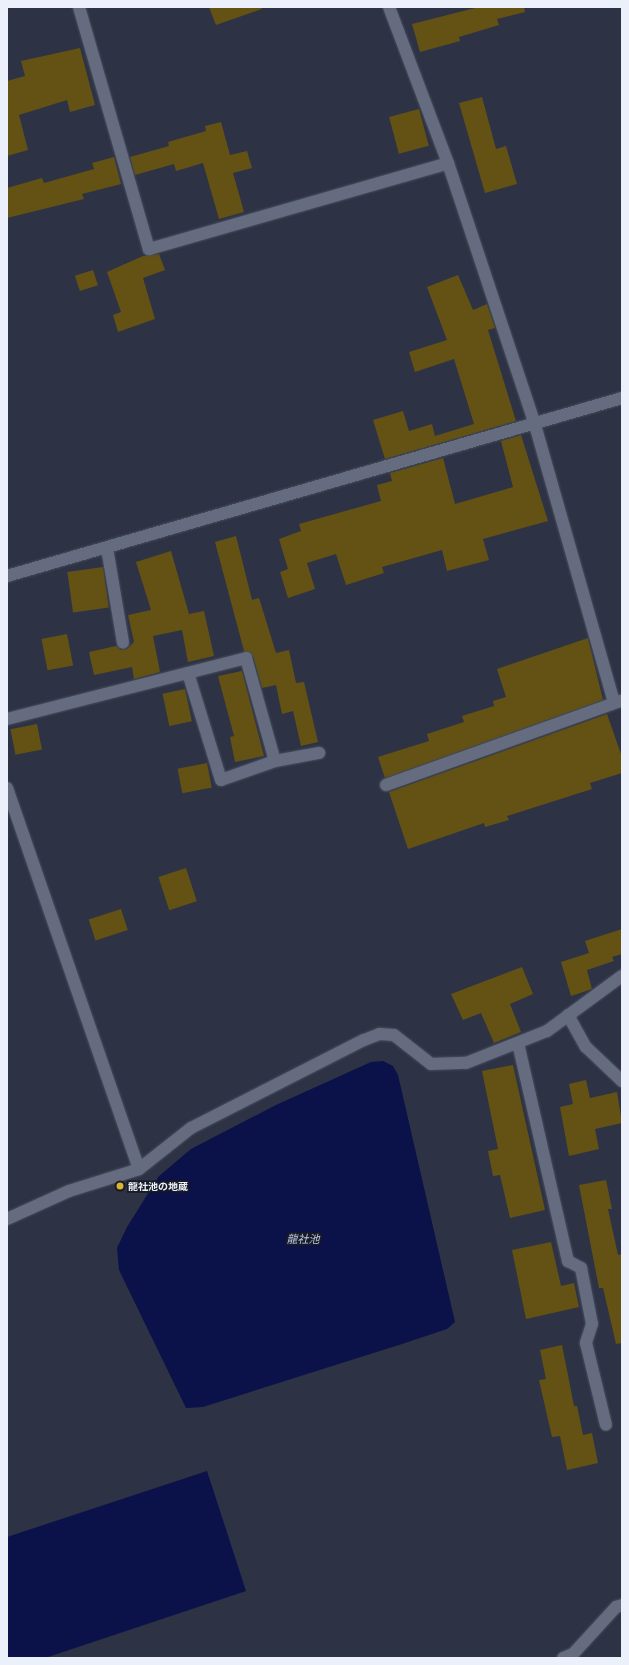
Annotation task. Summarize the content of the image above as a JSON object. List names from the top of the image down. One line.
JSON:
{"water":["龍社池"],"places":["龍社池の地蔵"]}
